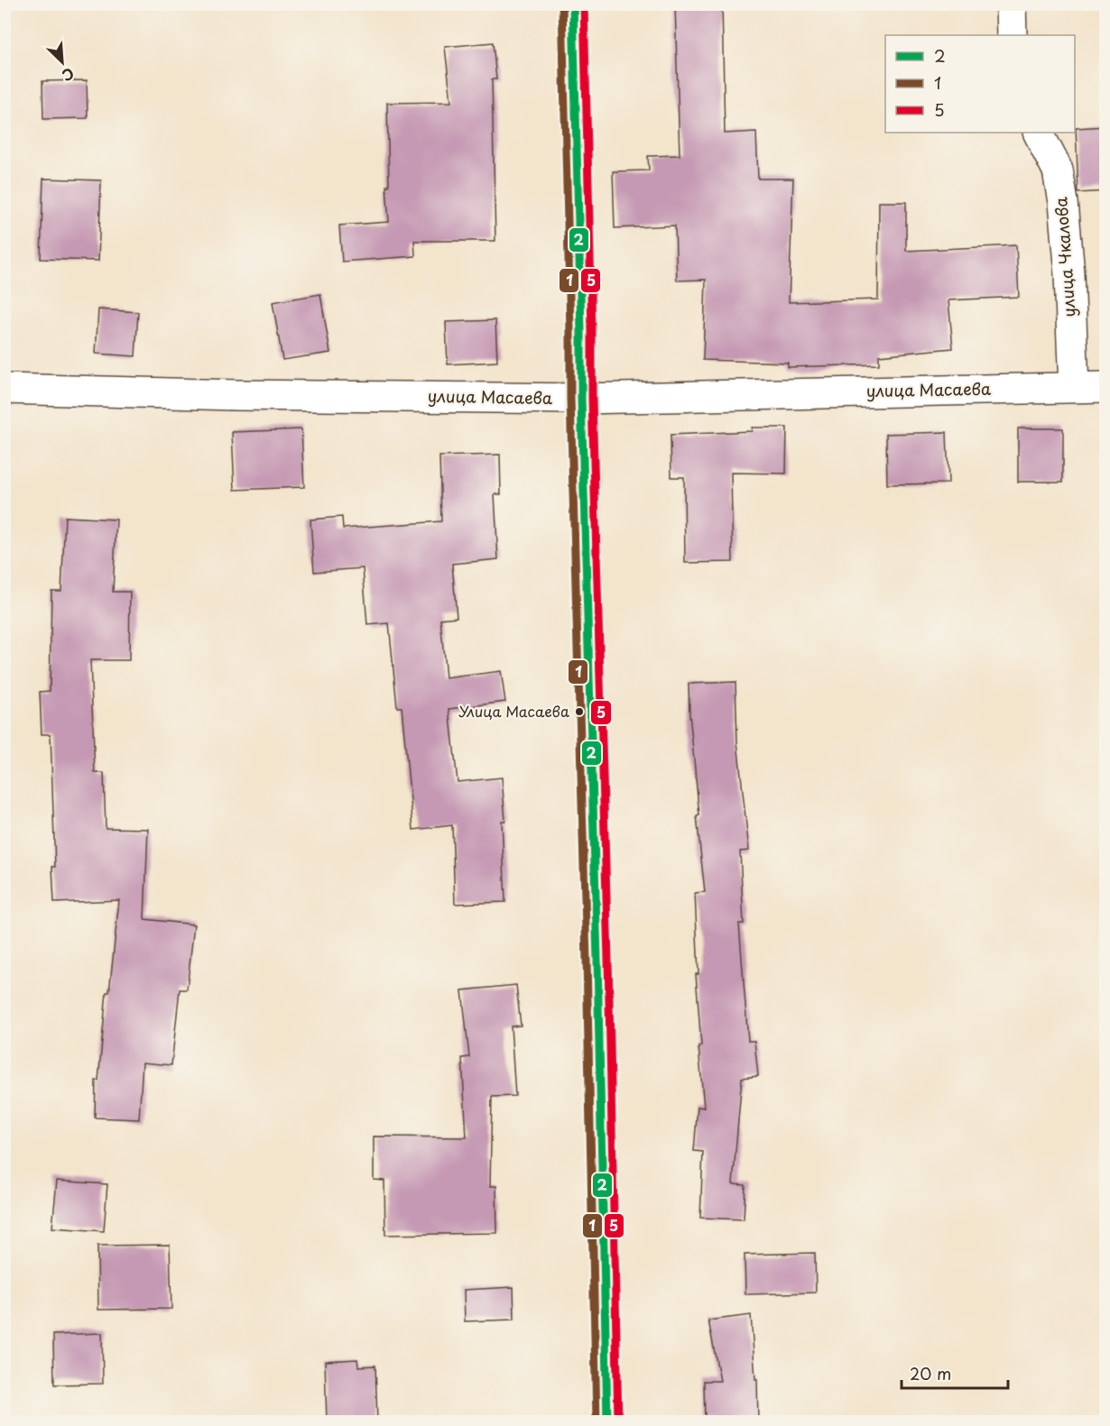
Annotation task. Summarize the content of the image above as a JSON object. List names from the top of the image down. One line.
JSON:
{"streets":{"street":["улица Чкалова","улица Масаева"]},"crossings":[["улица Чкалова","улица Масаева"]],"places":["Улица Масаева"],"lines":["transit line 2","transit line 1","transit line 5"],"legend":["2","1","5"],"scale_bar":"20 m","north":"bottom right"}
